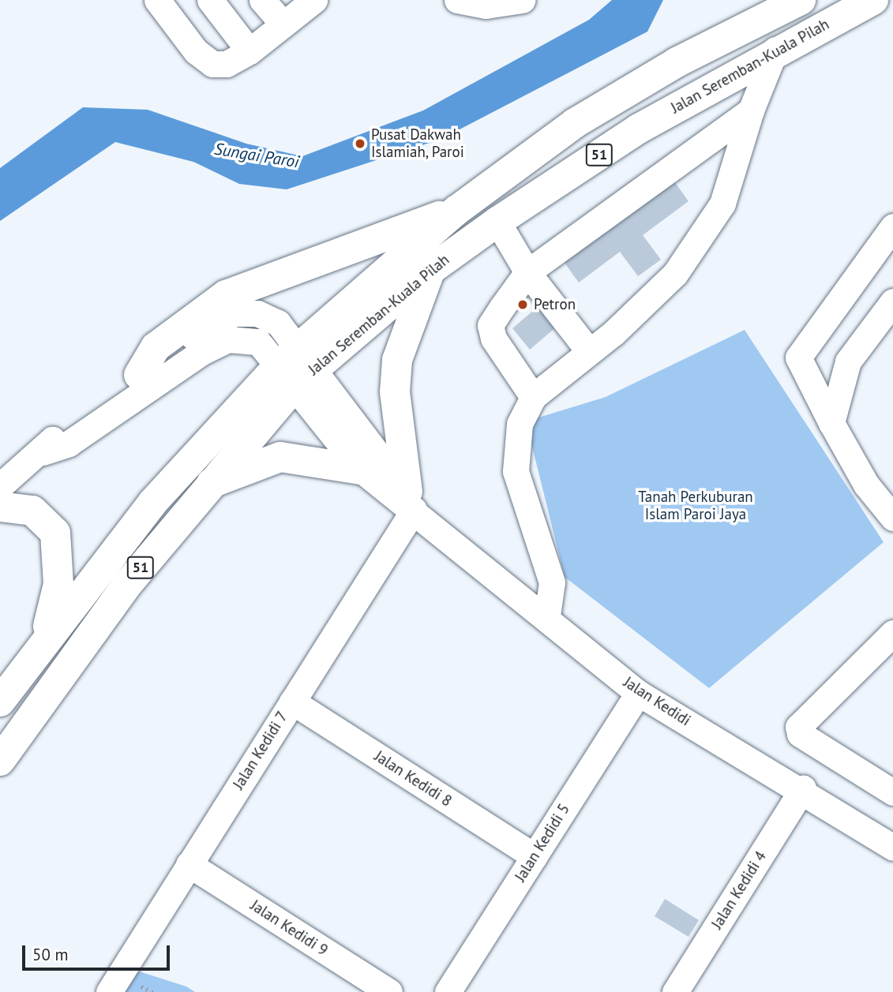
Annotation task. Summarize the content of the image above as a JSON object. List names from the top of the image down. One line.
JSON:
{"streets":{"highway":["Jalan Seremban-Kuala Pilah","51"],"street":["Jalan Kedidi","Jalan Kedidi 7","Jalan Kedidi 8","Jalan Kedidi 5","Jalan Kedidi 4","Jalan Kedidi 9"]},"crossings":[["Jalan Kedidi","Jalan Kedidi 7"],["Jalan Kedidi","Jalan Kedidi 5"],["Jalan Kedidi","Jalan Kedidi 4"],["Jalan Kedidi 7","Jalan Kedidi 8"],["Jalan Kedidi 7","Jalan Kedidi 9"],["Jalan Kedidi 8","Jalan Kedidi 5"]],"water":["Sungai Paroi"],"parks":["Tanah Perkuburan Islam Paroi Jaya"],"places":["Pusat Dakwah Islamiah, Paroi","Petron"],"scale_bar":"50 m"}
